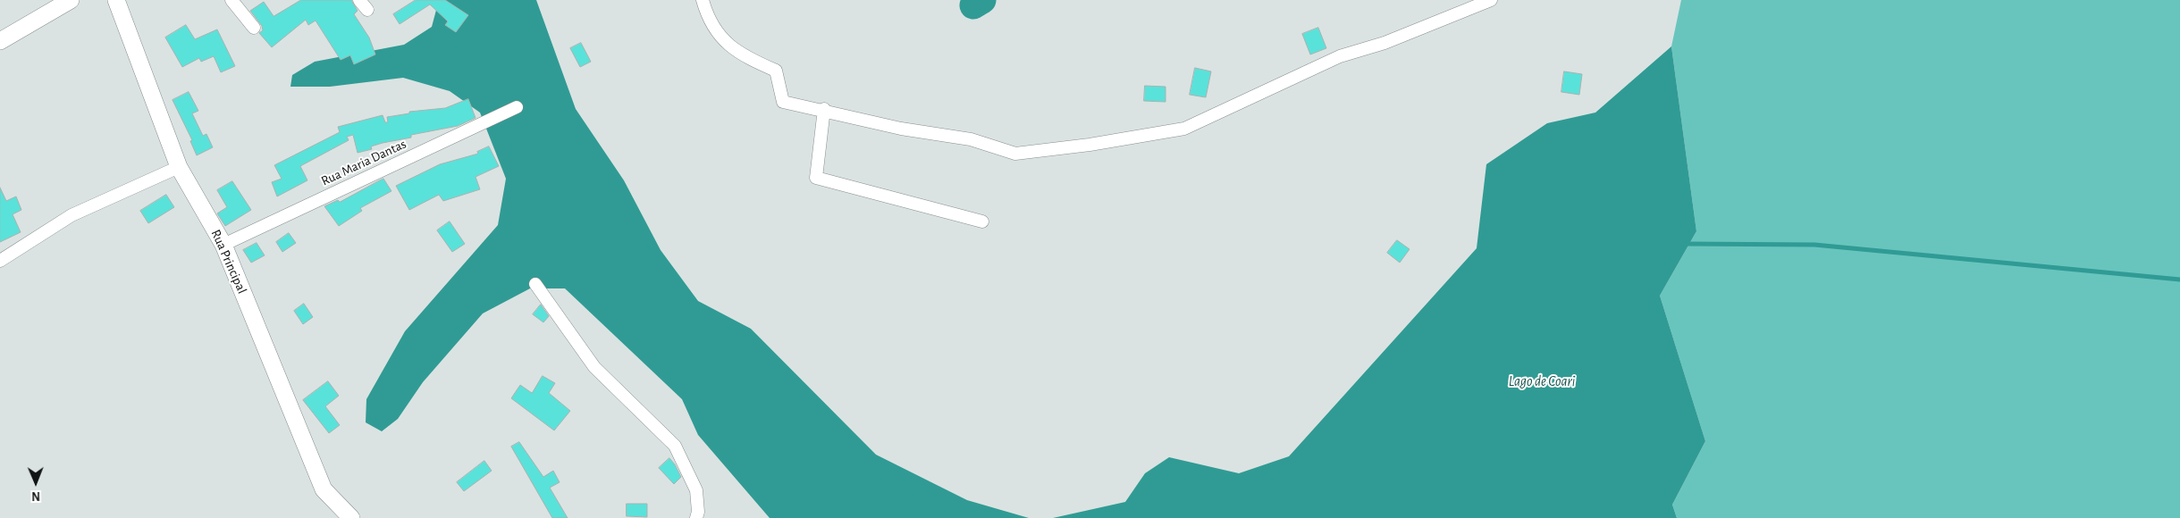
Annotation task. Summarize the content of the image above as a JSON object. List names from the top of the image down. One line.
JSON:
{"streets":{"street":["Rua Maria Dantas","Rua Principal"]},"crossings":[["Rua Maria Dantas","Rua Principal"]],"water":["Lago de Coari"],"north":"bottom"}
